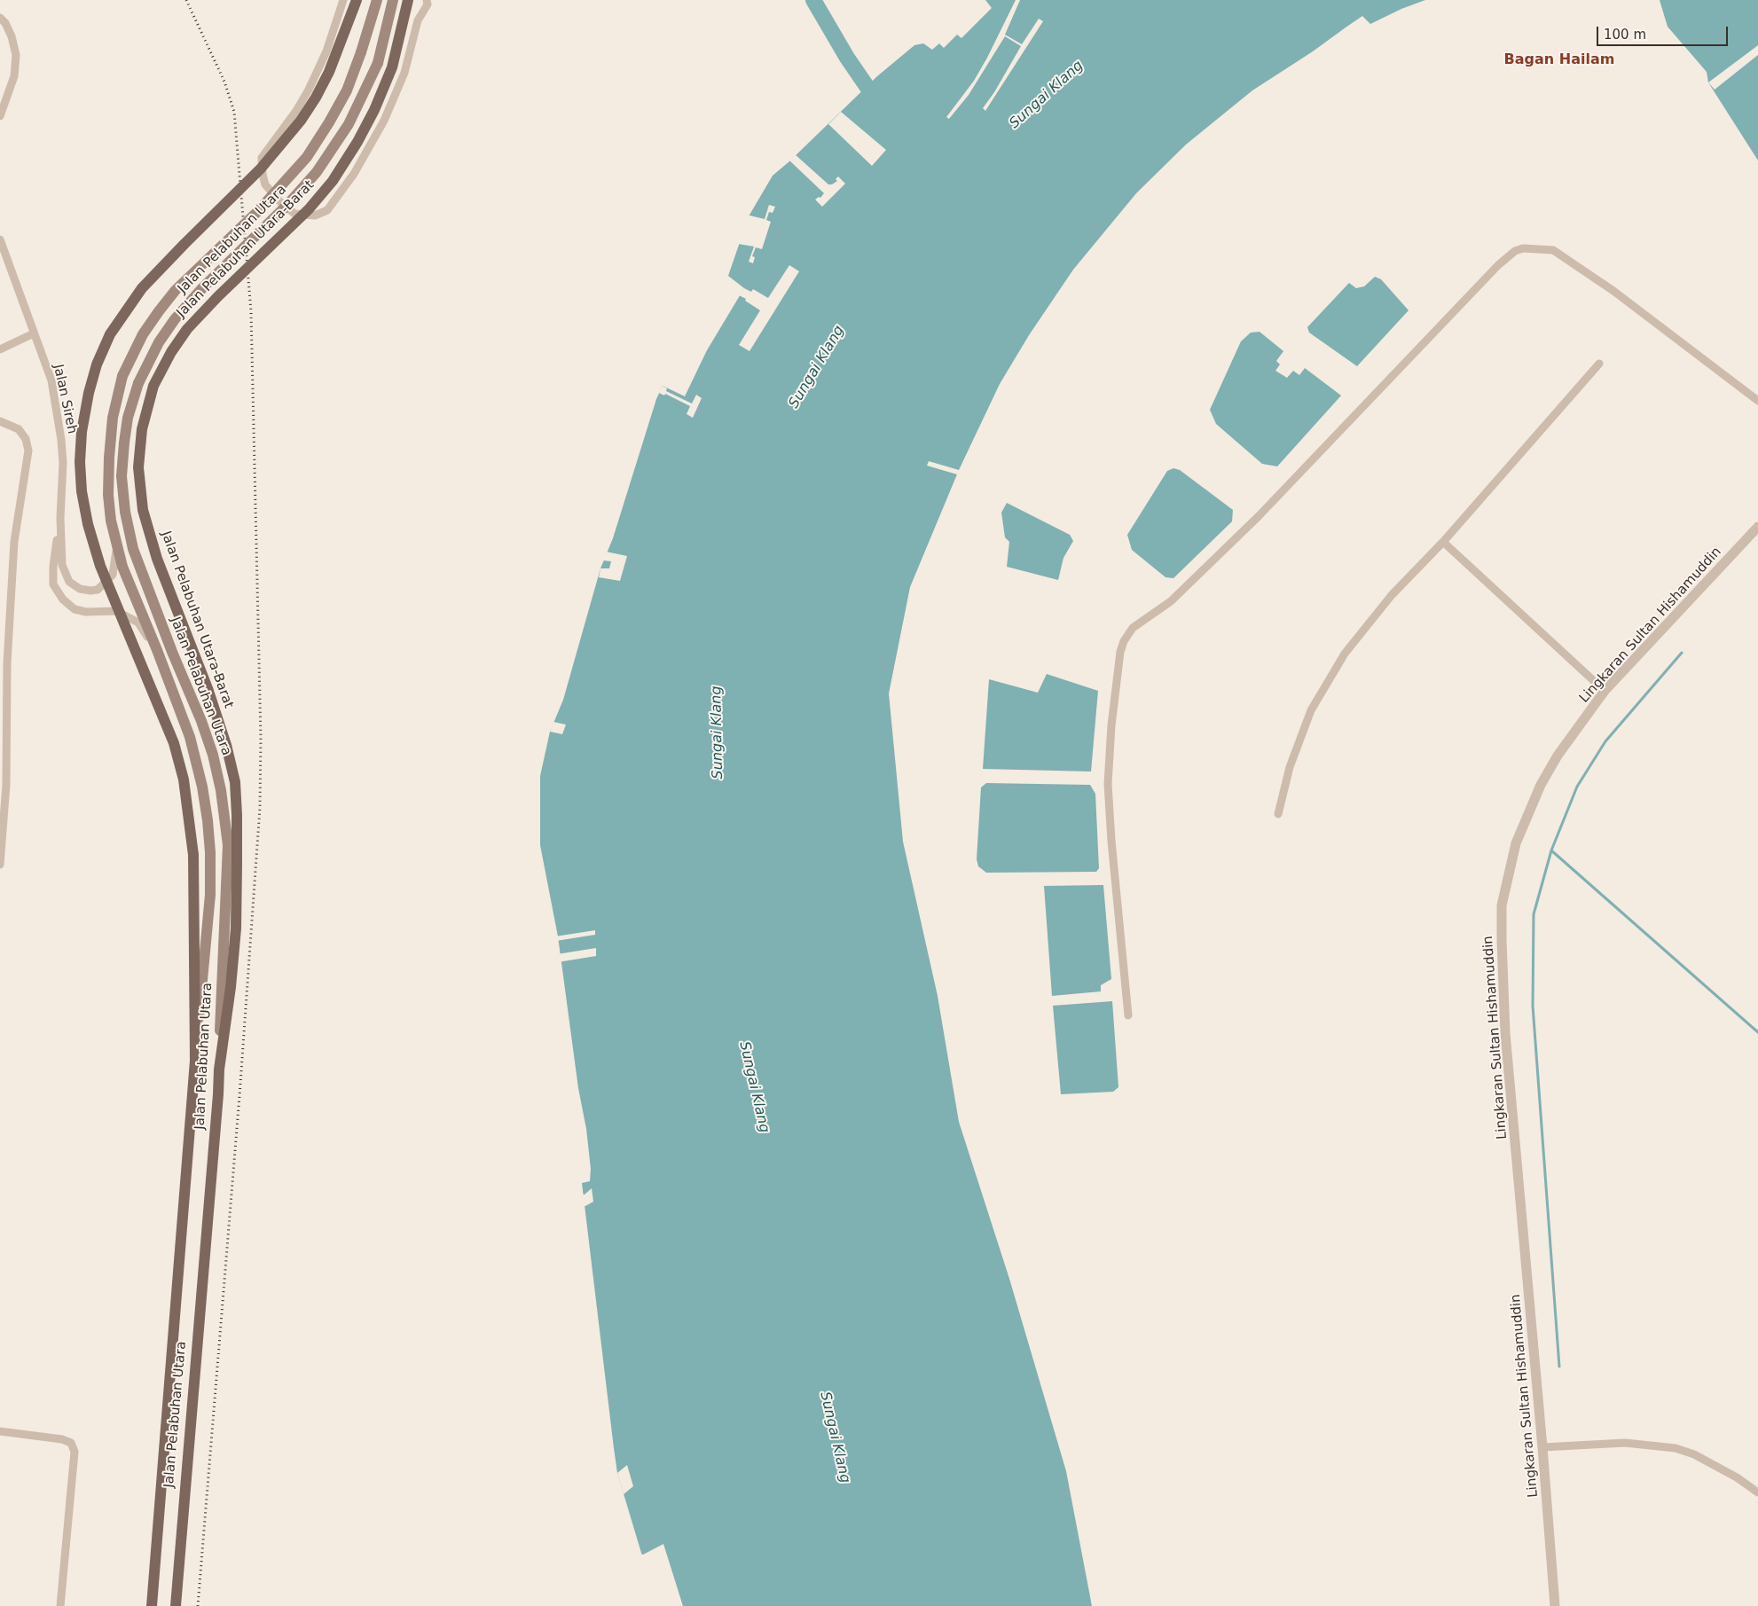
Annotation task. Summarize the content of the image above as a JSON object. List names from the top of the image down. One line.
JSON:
{"streets":{"main road":["Jalan Pelabuhan Utara","Jalan Pelabuhan Utara-Barat"],"street":["Jalan Sireh","Lingkaran Sultan Hishamuddin"]},"crossings":[["Jalan Pelabuhan Utara","Jalan Pelabuhan Utara-Barat"]],"districts":["Bagan Hailam"],"water":["Sungai Klang"],"scale_bar":"100 m"}
